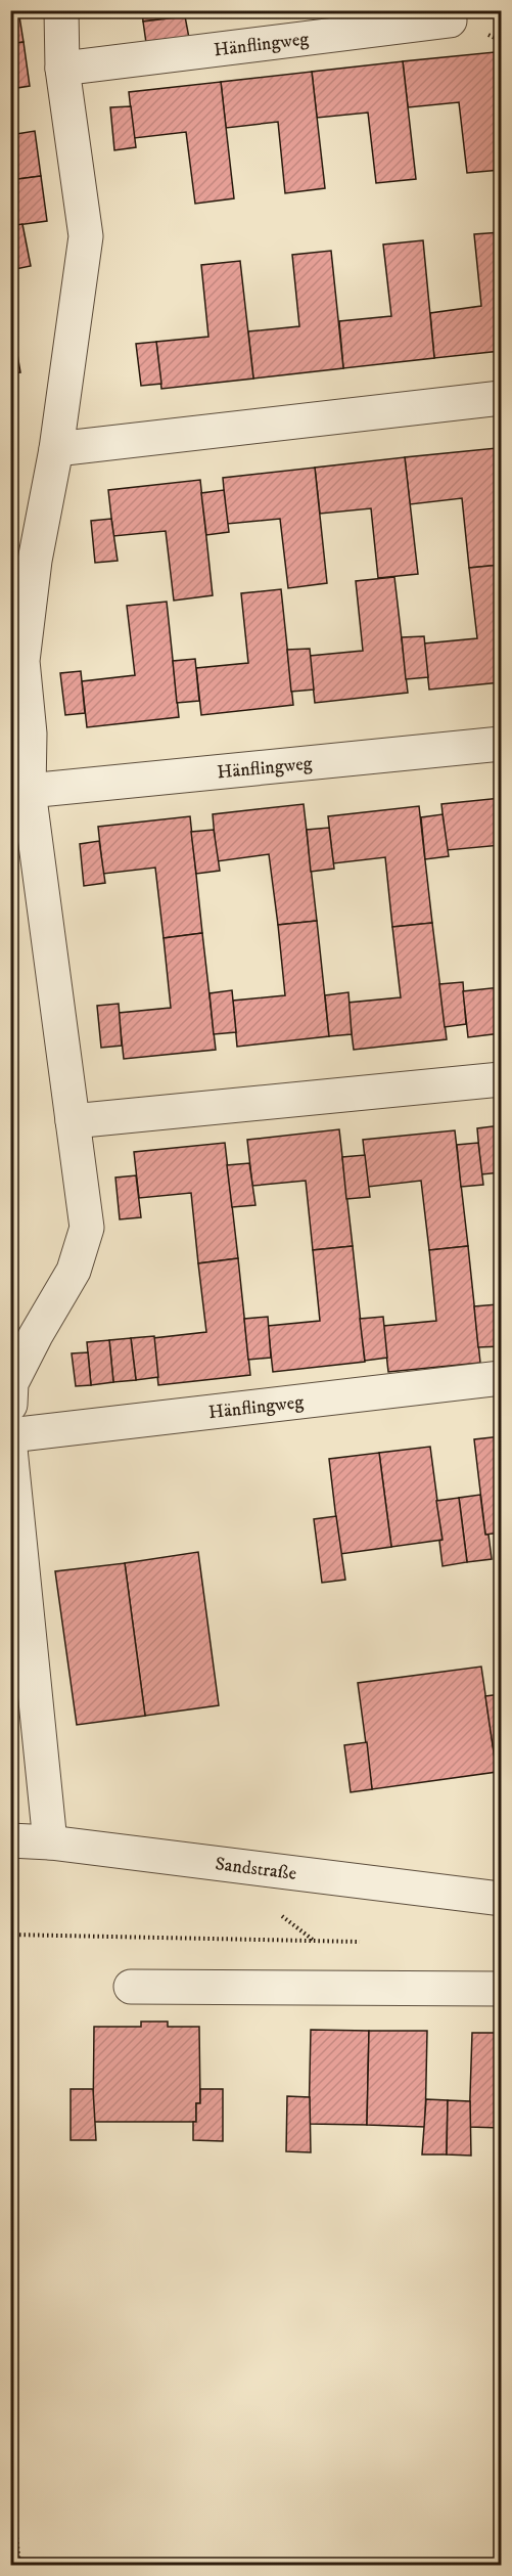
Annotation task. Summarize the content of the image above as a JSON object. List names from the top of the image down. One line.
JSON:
{"streets":{"street":["Hänflingweg","Sandstraße"]}}
